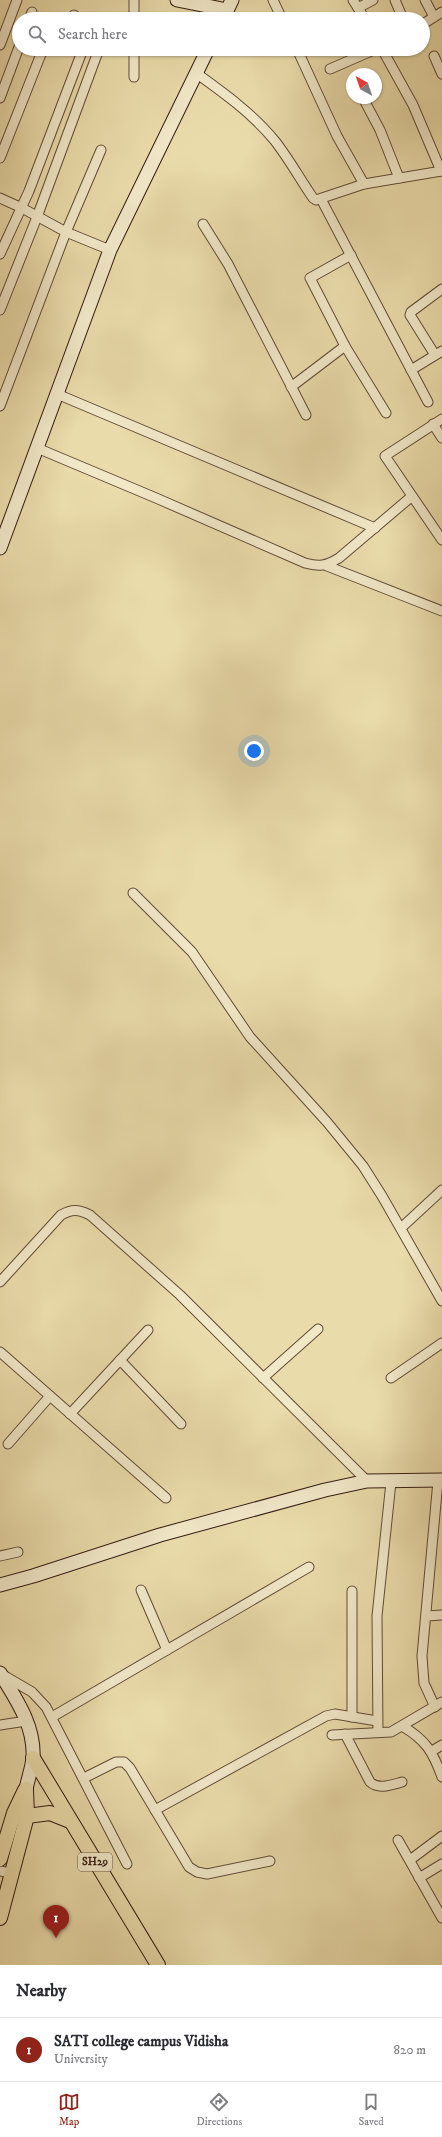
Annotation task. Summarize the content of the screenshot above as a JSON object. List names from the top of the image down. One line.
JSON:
{"streets":{"main road":["SH29"]},"north":"top left","page":{"search":"Search here","pins":"1","heading":"Nearby","list":[{"mark":"1","name":"SATI college campus Vidisha","note":"University","value":"820 m"}],"nav":["Map","Directions","Saved"]}}
